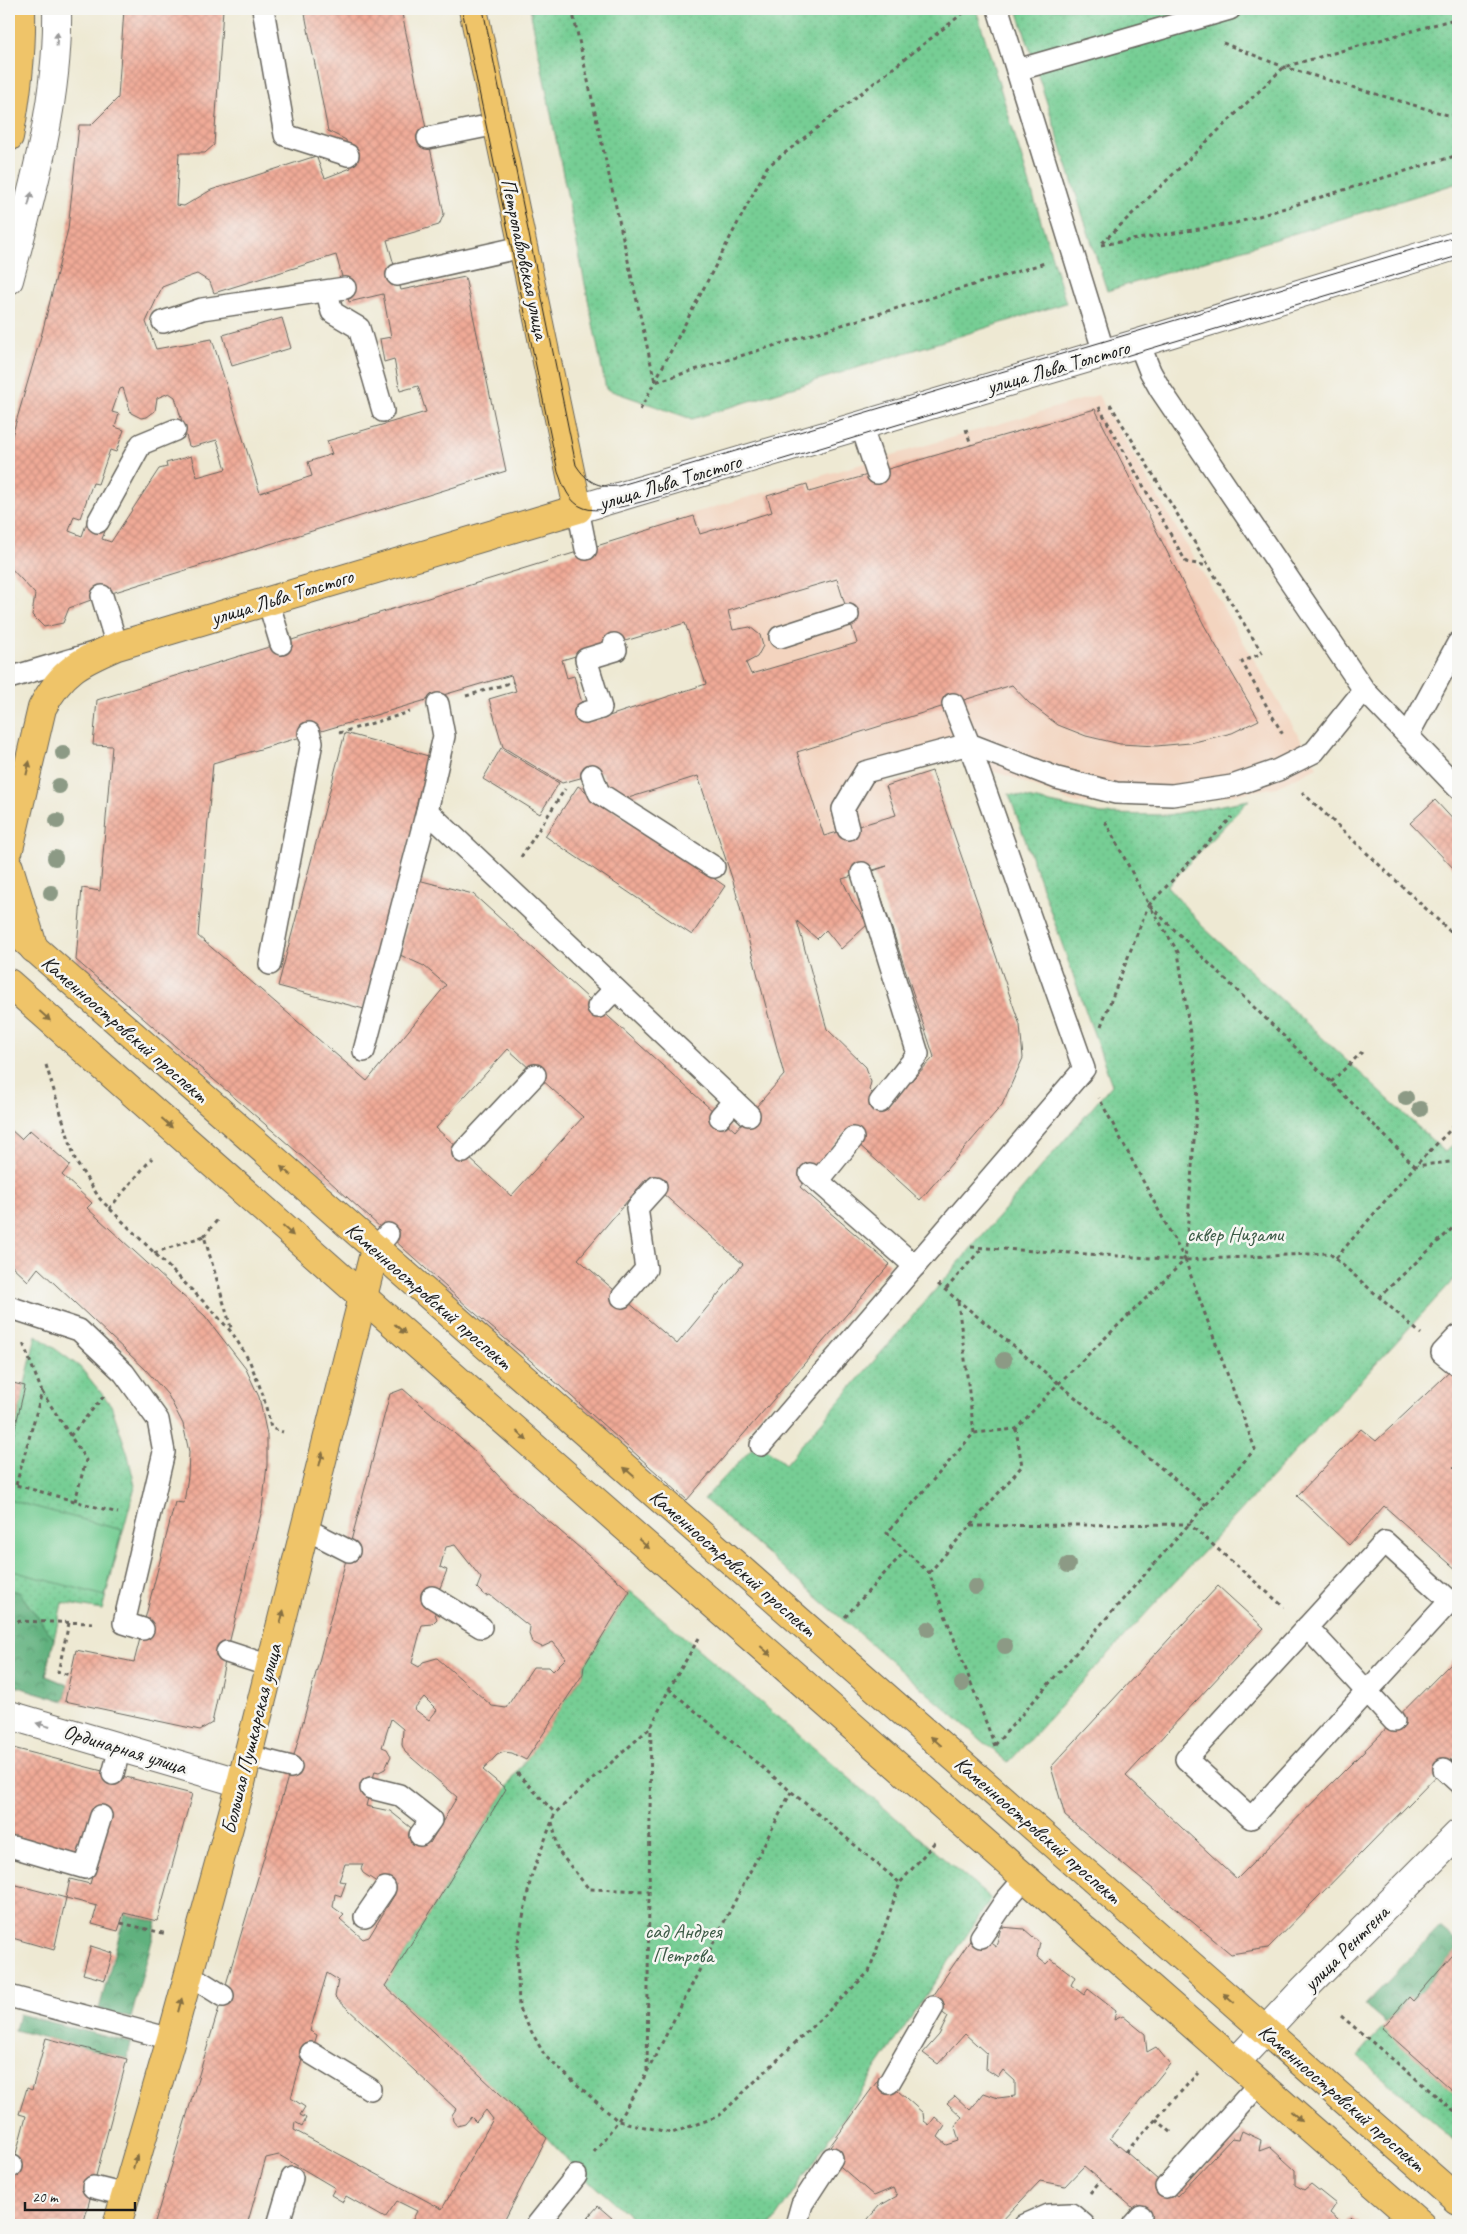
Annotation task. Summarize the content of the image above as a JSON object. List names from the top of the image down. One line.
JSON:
{"streets":{"main road":["Петропавловская улица","улица Льва Толстого","Каменноостровский проспект","Большая Пушкарская улица"],"street":["Ординарная улица","улица Рентгена"]},"crossings":[["Петропавловская улица","улица Льва Толстого"],["Каменноостровский проспект","Большая Пушкарская улица"],["Каменноостровский проспект","улица Рентгена"],["Большая Пушкарская улица","Ординарная улица"]],"one_way":["Большая Пушкарская улица","Ординарная улица"],"parks":["сквер Низами","сад Андрея Петрова"],"scale_bar":"20 m"}
